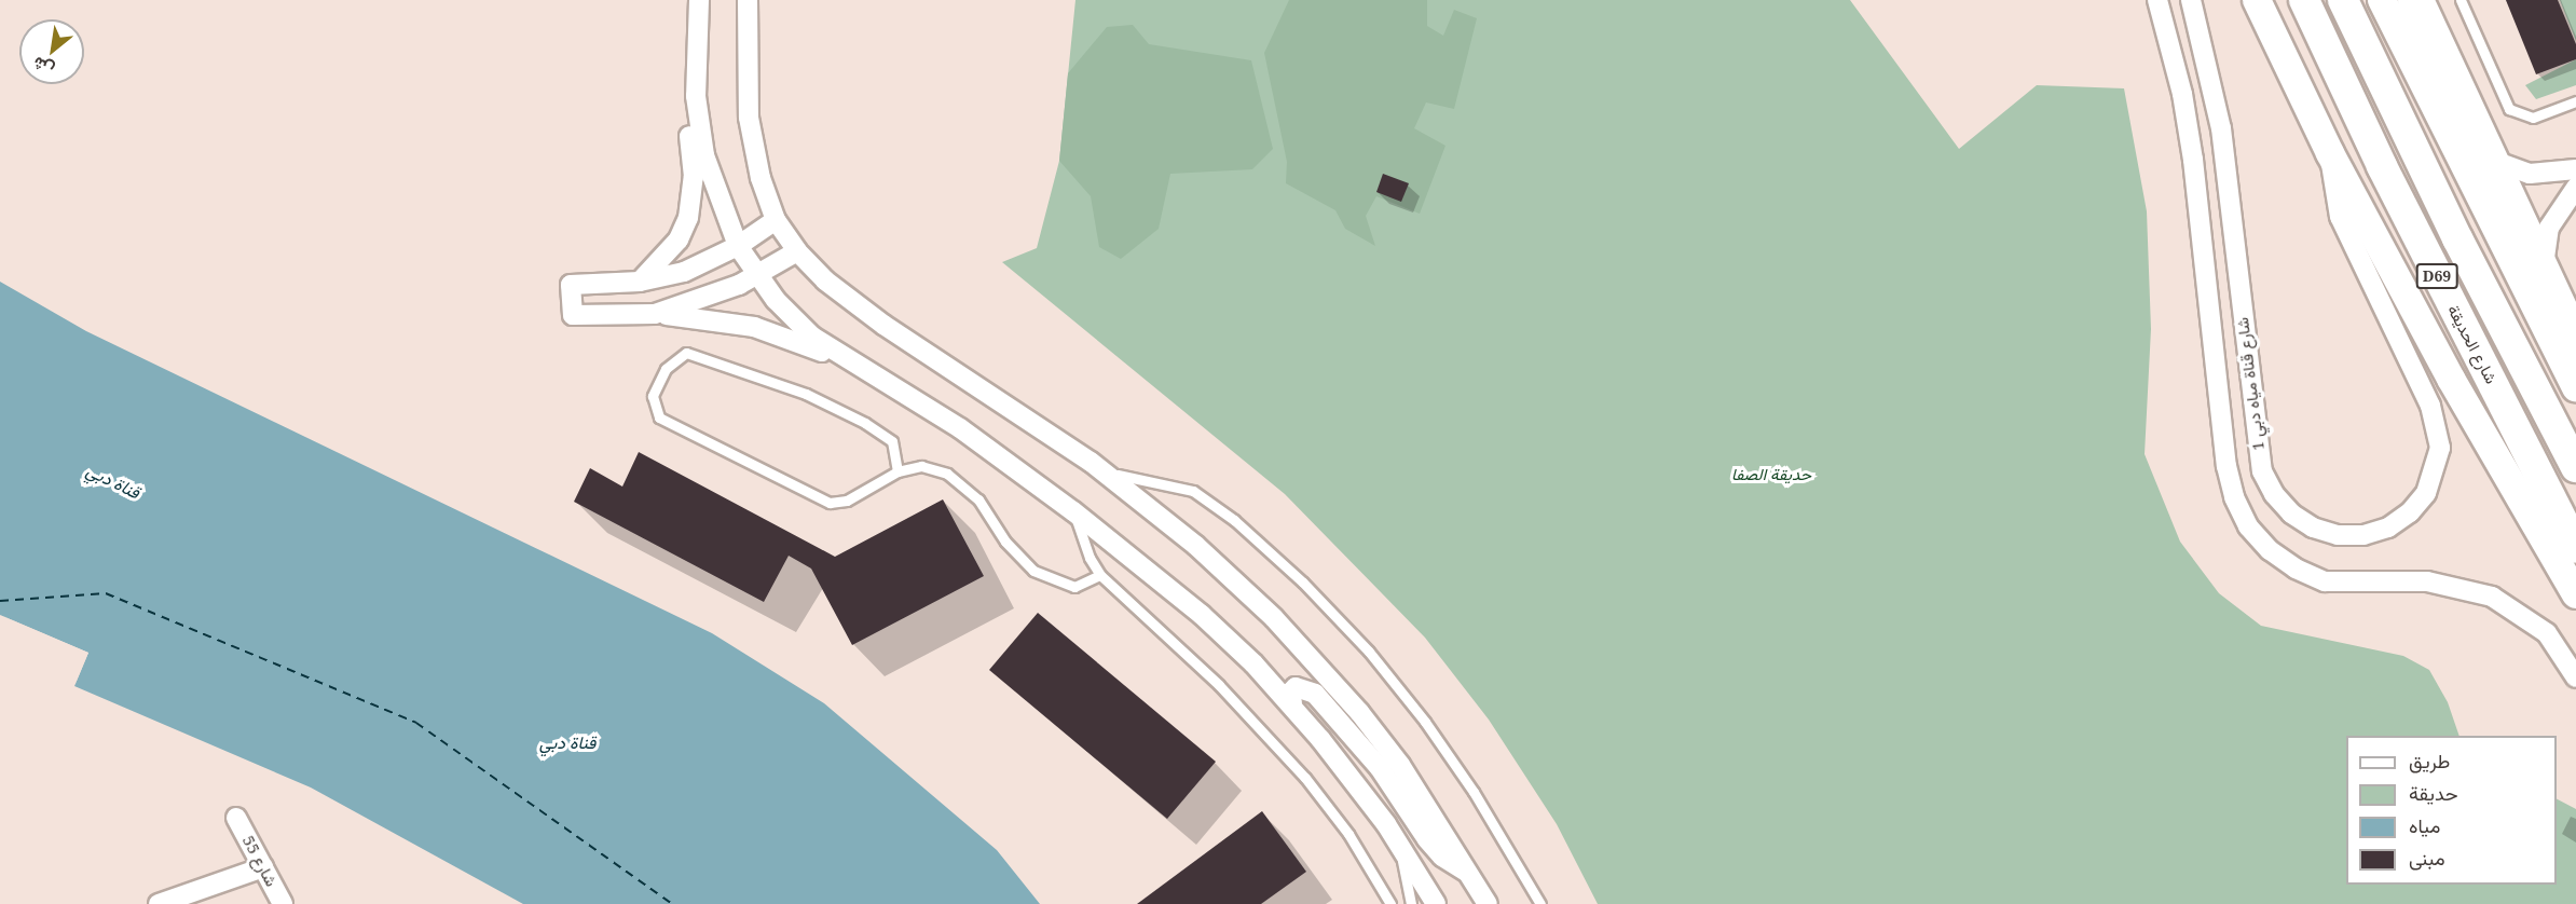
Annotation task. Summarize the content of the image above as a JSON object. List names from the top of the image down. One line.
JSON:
{"streets":{"main road":["D69","شارع الحديقة"],"street":["شارع قناة مياه دبي 1","شارع 55"]},"water":["قناة دبي"],"parks":["حديقة الصفا"],"legend":["طريق","حديقة","مياه","مبنى"],"north":"bottom left"}
